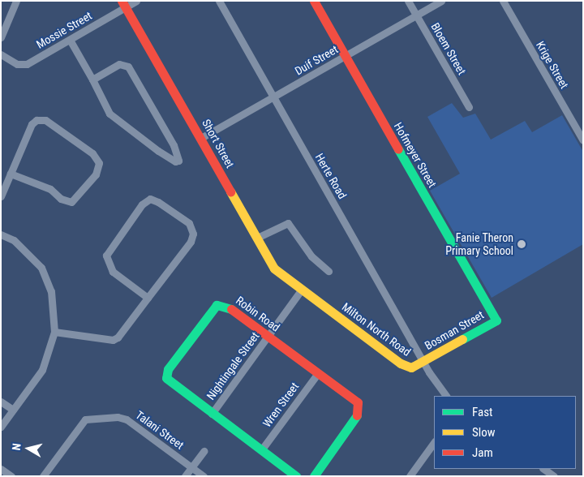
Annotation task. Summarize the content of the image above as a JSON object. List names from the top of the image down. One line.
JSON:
{"streets":{"street":["Mossie Street","Bloem Street","Duif Street","Krige Street","Short Street","Hofmeyer Street","Herte Road","Robin Road","Milton North Road","Bosman Street","Nightingale Street","Wren Street","Talani Street"]},"crossings":[["Mossie Street","Short Street"],["Bloem Street","Duif Street"],["Duif Street","Short Street"],["Duif Street","Hofmeyer Street"],["Duif Street","Herte Road"],["Short Street","Milton North Road"],["Short Street","Nightingale Street"],["Hofmeyer Street","Bosman Street"],["Herte Road","Milton North Road"],["Herte Road","Bosman Street"],["Robin Road","Nightingale Street"],["Robin Road","Wren Street"],["Milton North Road","Bosman Street"],["Milton North Road","Nightingale Street"]],"places":["Fanie Theron Primary School"],"legend":["Fast","Slow","Jam"],"north":"left"}
